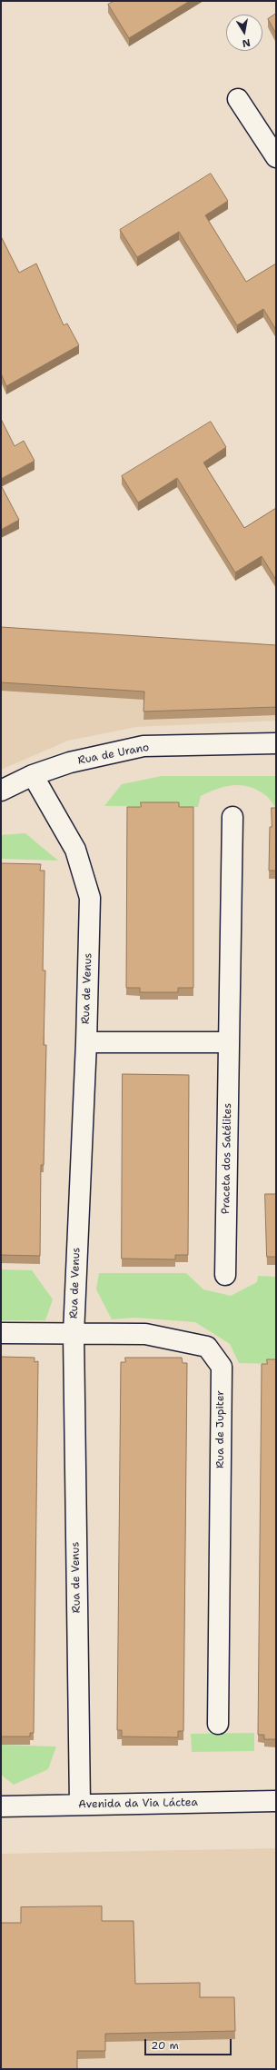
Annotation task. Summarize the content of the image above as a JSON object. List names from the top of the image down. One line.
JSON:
{"streets":{"street":["Rua de Urano","Rua de Venus","Praceta dos Satélites","Rua de Jupiter","Avenida da Via Láctea"]},"crossings":[["Rua de Urano","Rua de Venus"],["Rua de Venus","Rua de Jupiter"],["Rua de Venus","Avenida da Via Láctea"]],"scale_bar":"20 m","north":"bottom"}
